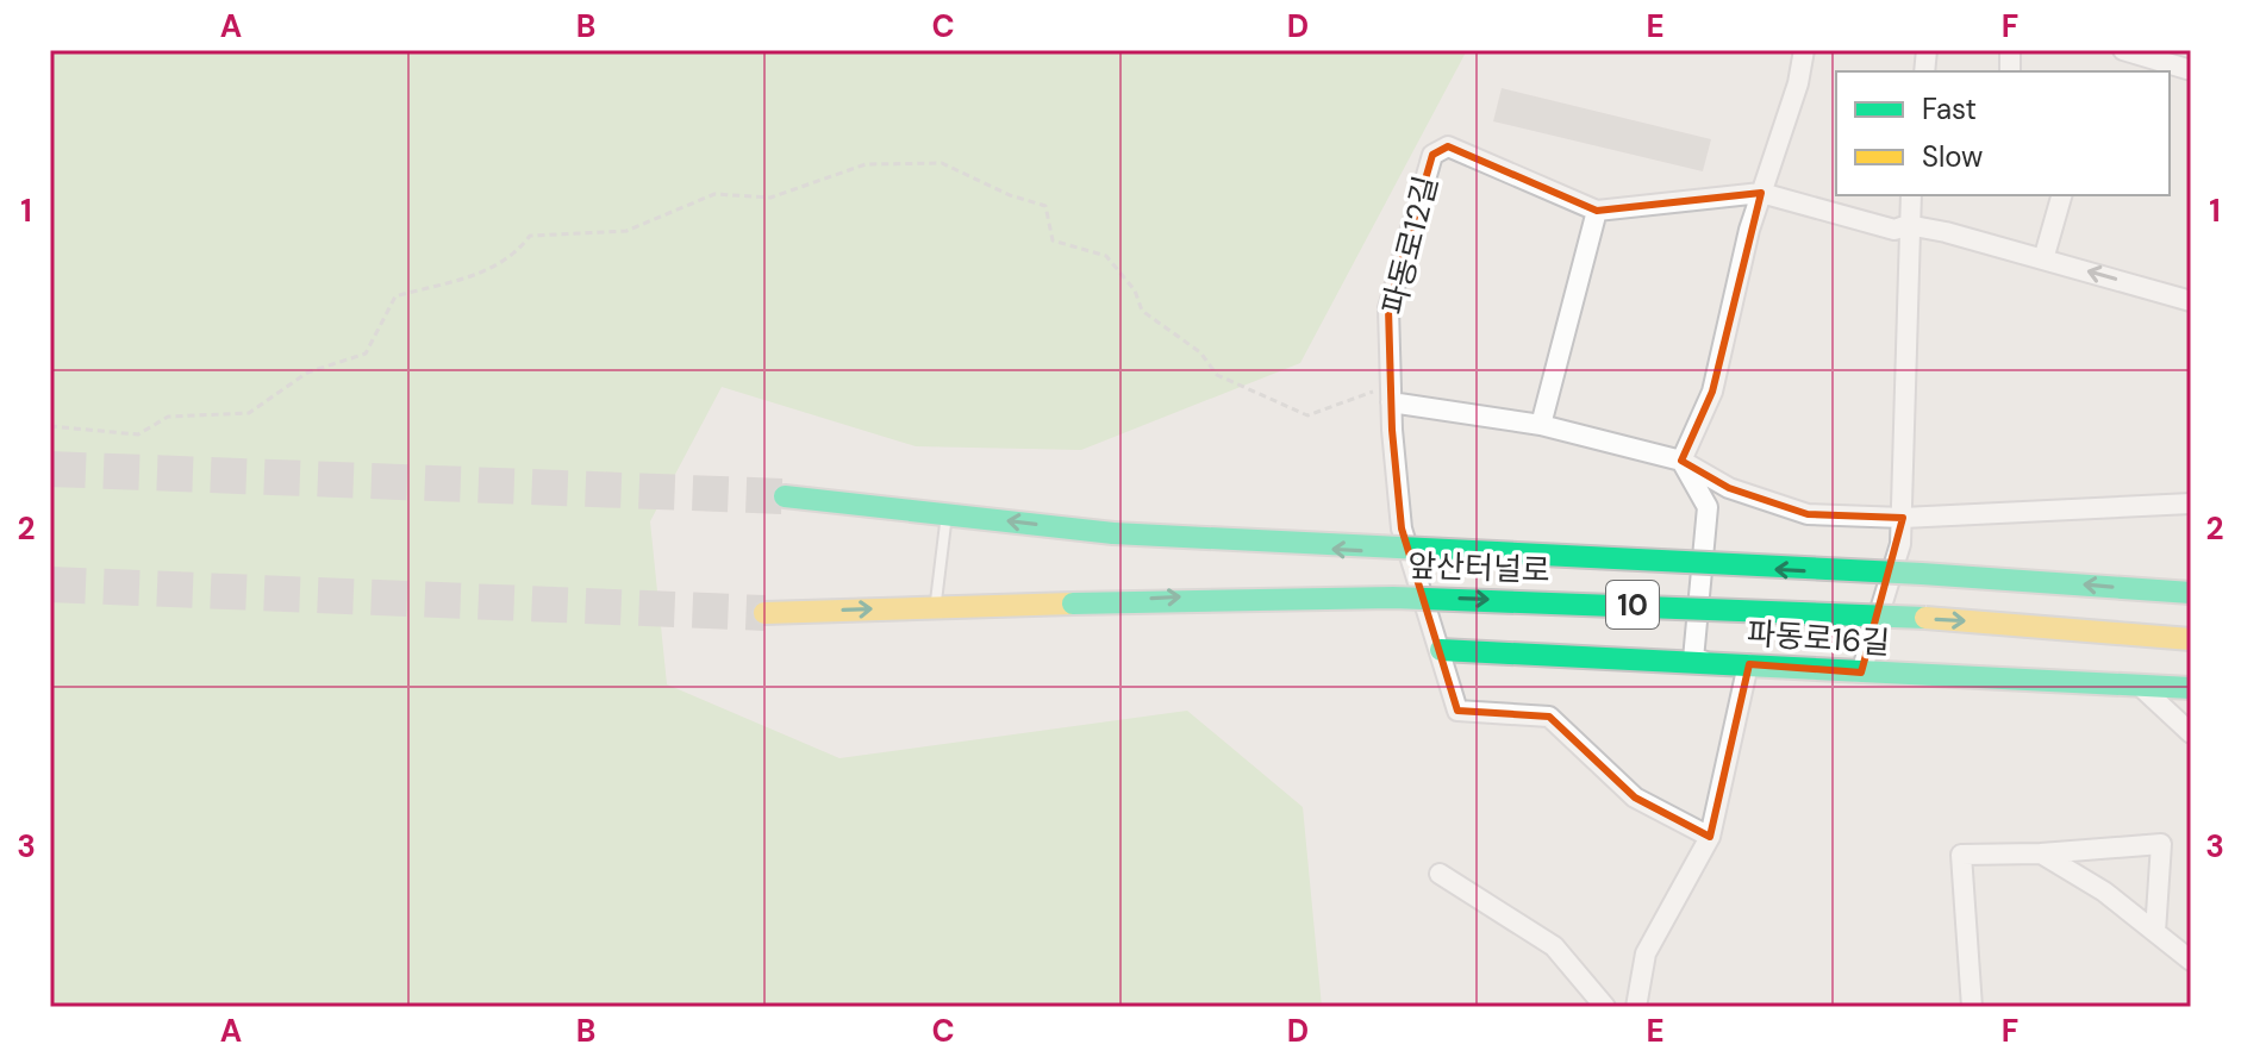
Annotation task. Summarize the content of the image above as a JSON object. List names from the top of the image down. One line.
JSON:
{"streets":{"main road":["앞산터널로","10","파동로16길"],"street":["파동로12길"]},"crossings":[["파동로12길","파동로16길"]],"legend":["Fast","Slow"],"grid":{"columns":["A","B","C","D","E","F"],"rows":["1","2","3"]}}
